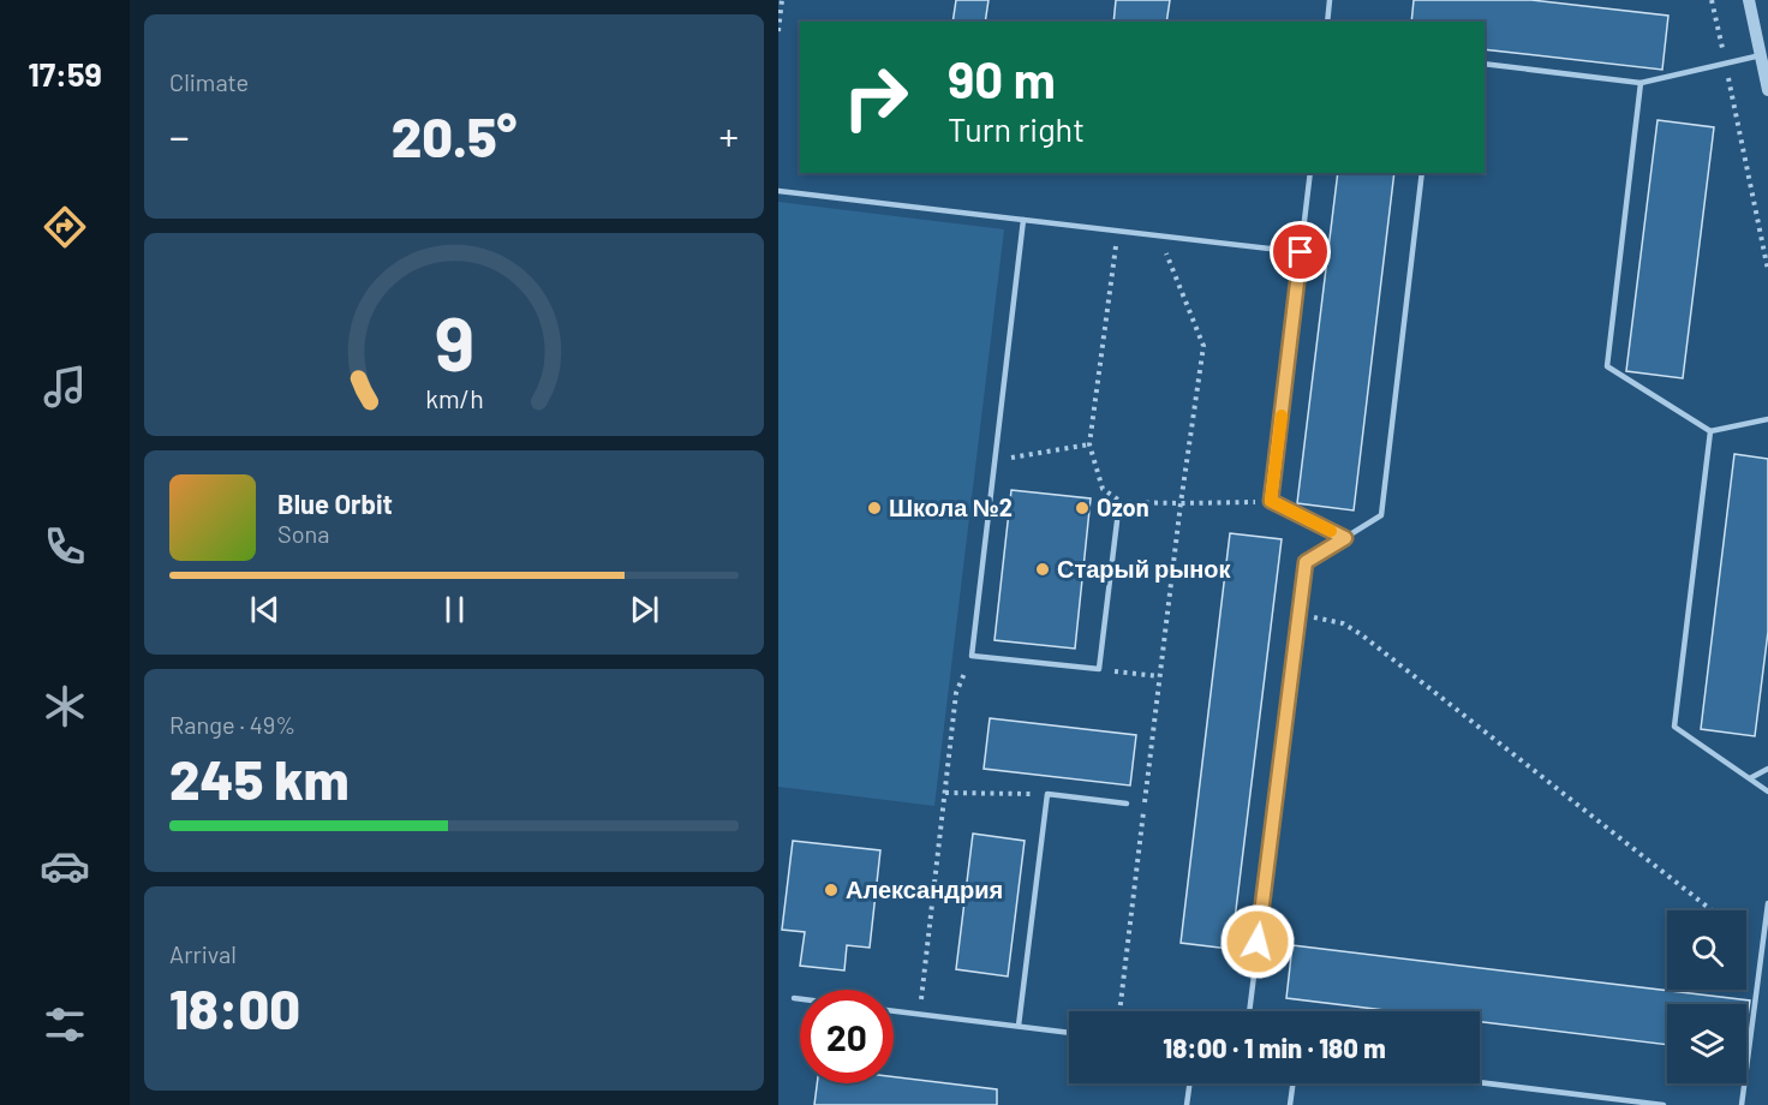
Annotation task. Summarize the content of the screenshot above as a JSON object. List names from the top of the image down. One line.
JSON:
{"places":["Школа №2","Ozon","Старый рынок","Александрия"],"page":{"tabs":"17:59","tile":["Climate",["Range · 49%","245 km"],["Arrival","18:00"]],"turn":["90 m","Turn right"],"heat":["−","20.5°","+"],"song":["Blue Orbit","Sona"],"limit":"20","trip":"18:00 · 1 min · 180 m","gauge":["9","km/h"]}}
